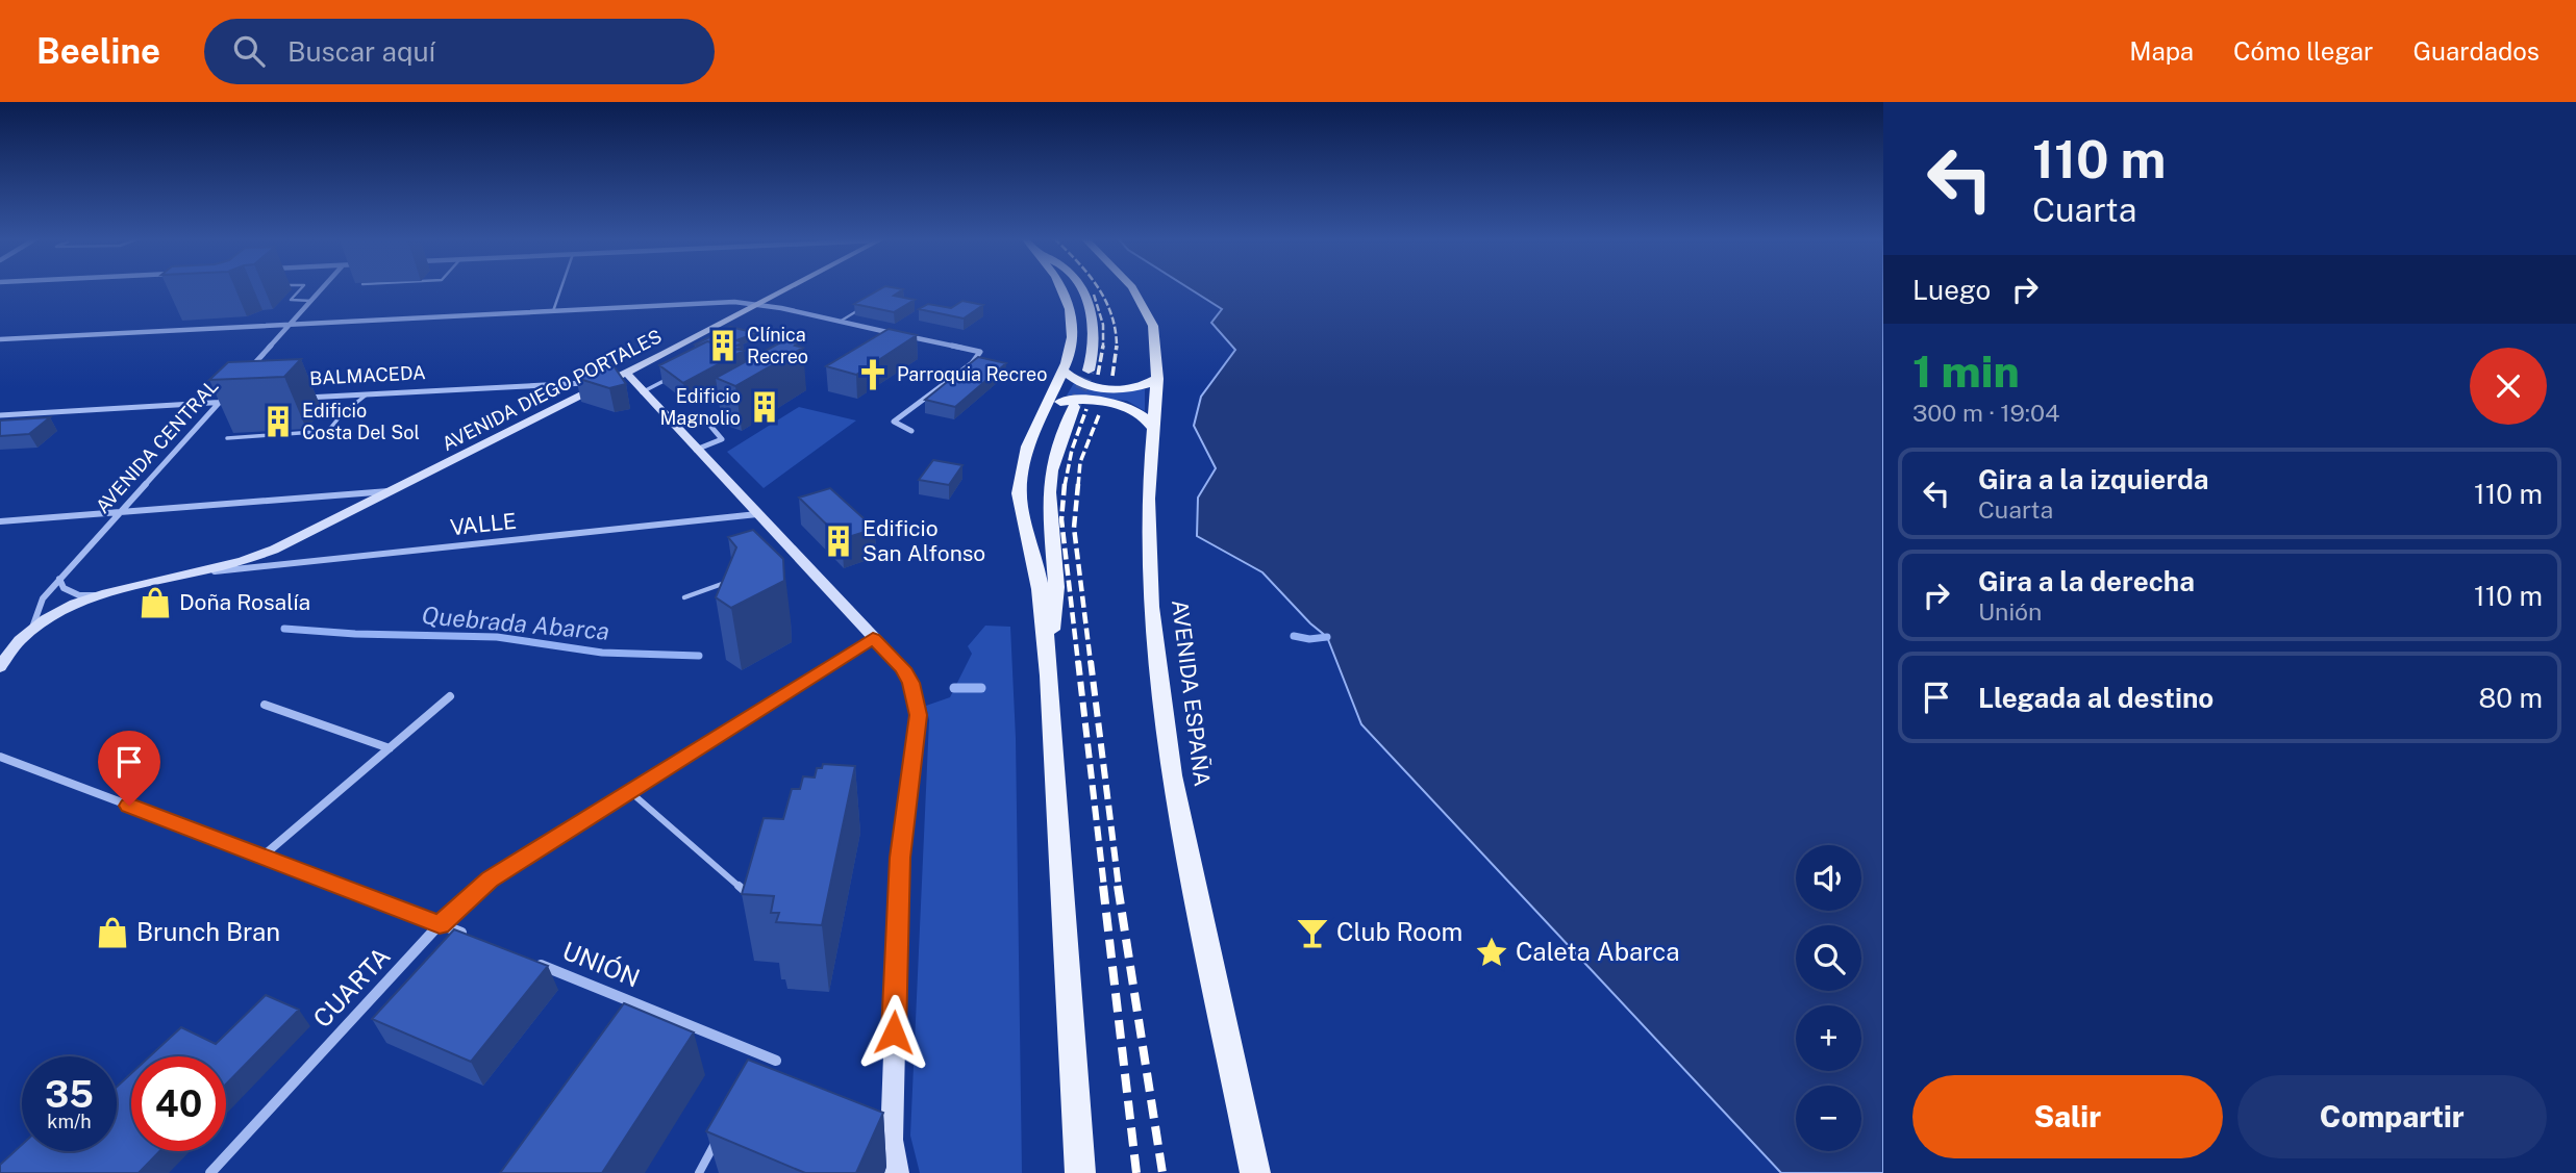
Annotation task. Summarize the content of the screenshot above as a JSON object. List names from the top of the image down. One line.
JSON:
{"streets":{"main road":["AVENIDA ESPAÑA"],"street":["BALMACEDA","AVENIDA DIEGO PORTALES","AVENIDA CENTRAL","VALLE","UNIÓN","CUARTA"]},"crossings":[["BALMACEDA","AVENIDA DIEGO PORTALES"],["AVENIDA DIEGO PORTALES","AVENIDA CENTRAL"],["AVENIDA DIEGO PORTALES","VALLE"]],"water":["Quebrada Abarca"],"places":{"building":["Clínica Recreo","Edificio Magnolio","Edificio Costa Del Sol","Edificio San Alfonso"],"church":["Parroquia Recreo"],"shop":["Doña Rosalía","Brunch Bran"],"bar":["Club Room"],"place":["Caleta Abarca"]},"page":{"header":"Beeline","search":"Buscar aquí","nav":["Mapa","Cómo llegar","Guardados"],"turn":["110 m","Cuarta"],"then":"Luego","heading":["1 min","300 m · 19:04"],"list":[{"name":"Gira a la izquierda","note":"Cuarta","value":"110 m"},{"name":"Gira a la derecha","note":"Unión","value":"110 m"},{"name":"Llegada al destino","value":"80 m"}],"map_buttons":["+","−"],"speed":"35 km/h","limit":"40","buttons":["Salir","Compartir"]}}
